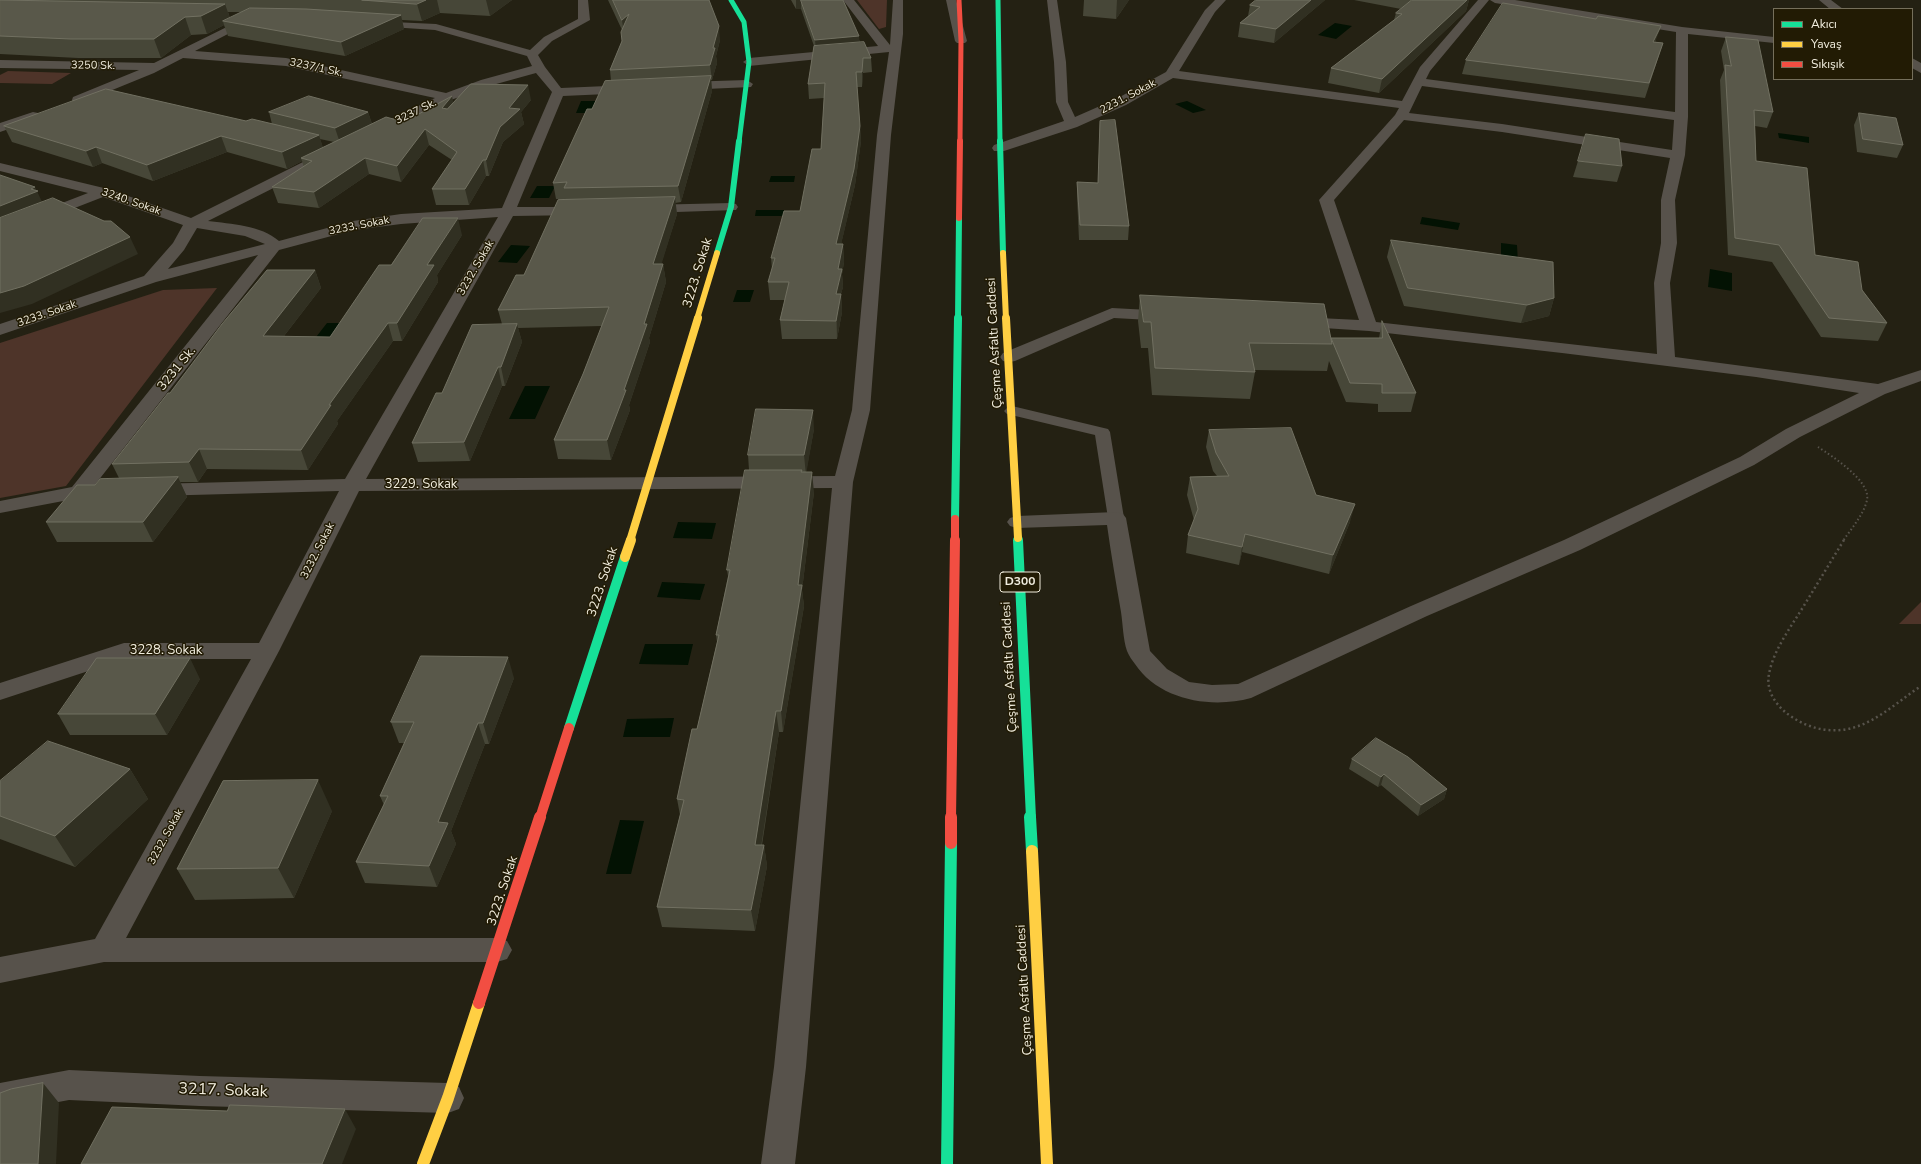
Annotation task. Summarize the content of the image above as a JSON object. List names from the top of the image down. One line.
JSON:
{"streets":{"main road":["3223. Sokak","Çeşme Asfaltı Caddesi","D300"],"street":["3250 Sk.","3237/1 Sk.","2231. Sokak","3237 Sk.","3240. Sokak","3233. Sokak","3232. Sokak","3231 Sk.","3229. Sokak","3228. Sokak","3217. Sokak"]},"crossings":[["3250 Sk.","3237/1 Sk."],["3237/1 Sk.","3237 Sk."],["2231. Sokak","Çeşme Asfaltı Caddesi"],["3240. Sokak","3233. Sokak"],["3240. Sokak","3231 Sk."],["3233. Sokak","3232. Sokak"],["3233. Sokak","3231 Sk."],["3232. Sokak","3229. Sokak"],["3232. Sokak","3228. Sokak"],["3223. Sokak","3229. Sokak"],["3223. Sokak","3217. Sokak"],["3231 Sk.","3229. Sokak"]],"legend":["Akıcı","Yavaş","Sıkışık"]}
